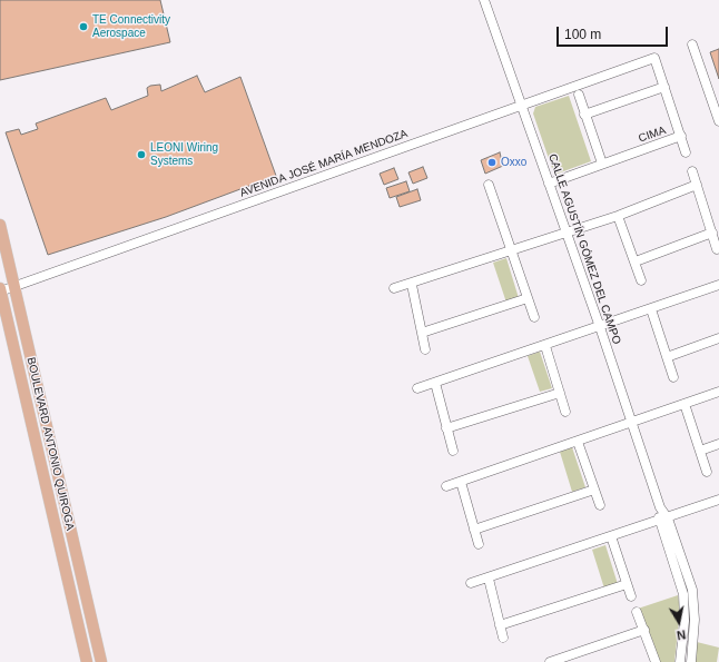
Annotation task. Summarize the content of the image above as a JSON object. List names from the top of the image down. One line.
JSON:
{"streets":{"main road":["BOULEVARD ANTONIO QUIROGA"],"street":["CIMA","AVENIDA JOSÉ MARÍA MENDOZA","CALLE AGUSTÍN GÓMEZ DEL CAMPO"]},"crossings":[["CIMA","AVENIDA JOSÉ MARÍA MENDOZA"],["CIMA","CALLE AGUSTÍN GÓMEZ DEL CAMPO"],["AVENIDA JOSÉ MARÍA MENDOZA","CALLE AGUSTÍN GÓMEZ DEL CAMPO"],["AVENIDA JOSÉ MARÍA MENDOZA","BOULEVARD ANTONIO QUIROGA"]],"places":["TE Connectivity Aerospace","LEONI Wiring Systems","Oxxo"],"scale_bar":"100 m","north":"bottom"}
